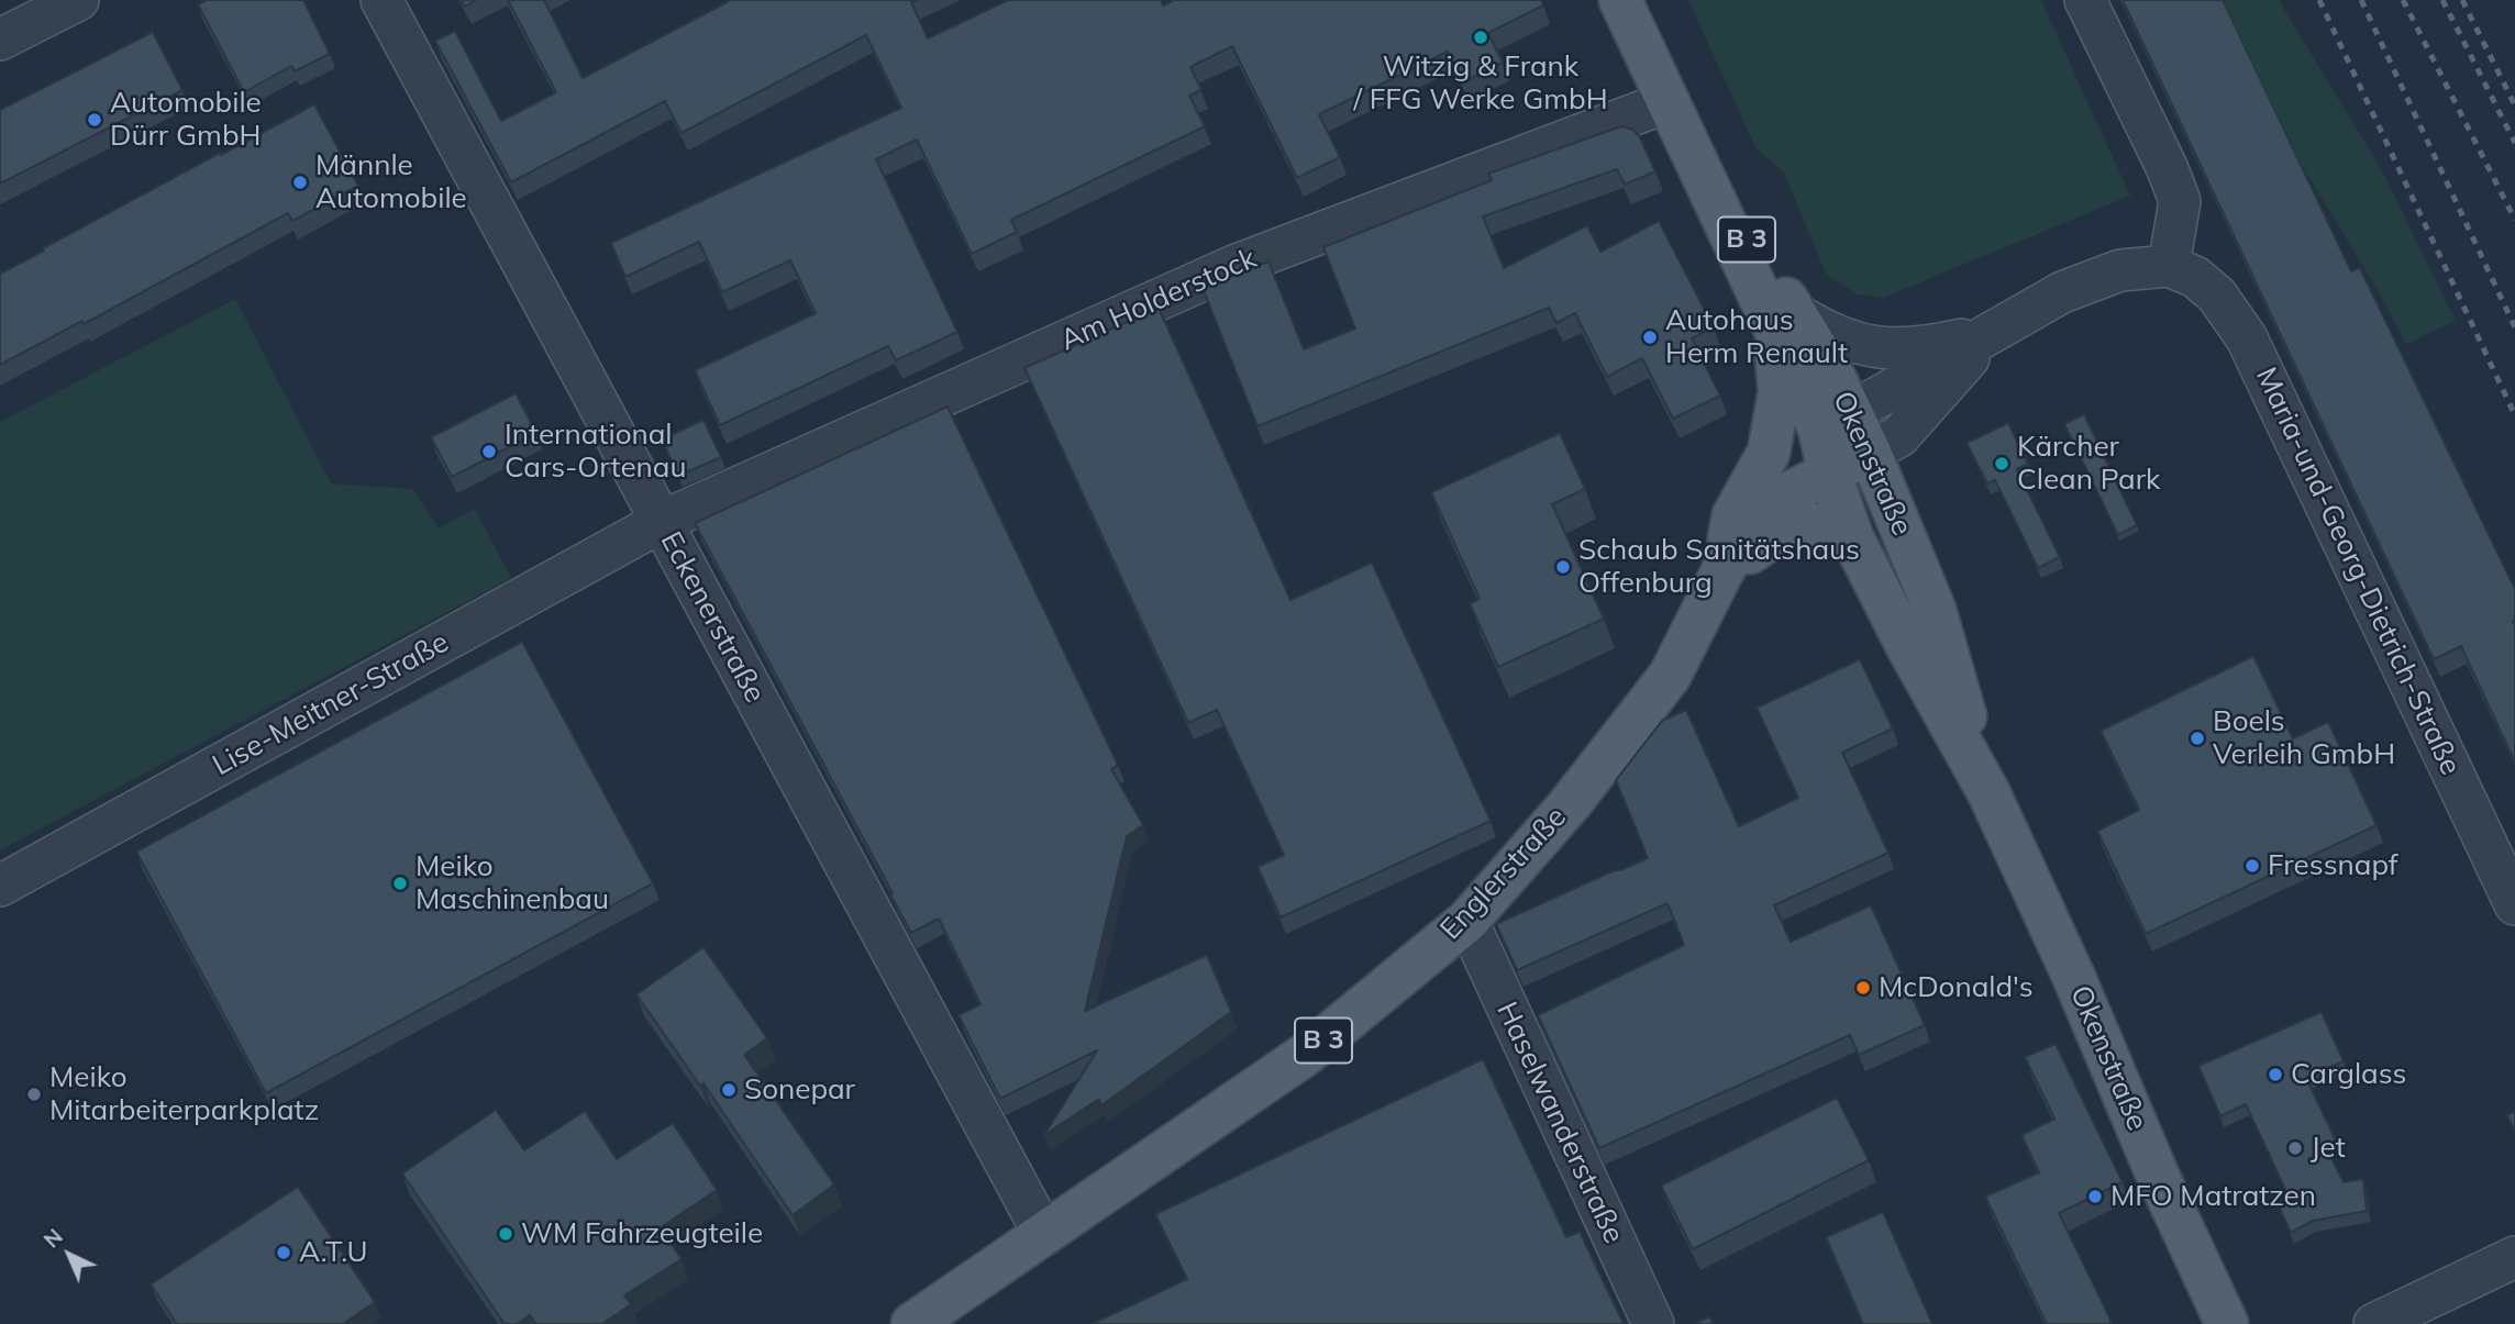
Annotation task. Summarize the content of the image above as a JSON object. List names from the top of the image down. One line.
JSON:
{"streets":{"main road":["B 3","Okenstraße","Englerstraße"],"street":["Am Holderstock","Maria-und-Georg-Dietrich-Straße","Eckenerstraße","Lise-Meitner-Straße","Haselwanderstraße"]},"crossings":[["Am Holderstock","Okenstraße"],["Am Holderstock","Eckenerstraße"],["Am Holderstock","Lise-Meitner-Straße"],["Okenstraße","Englerstraße"],["Eckenerstraße","Lise-Meitner-Straße"],["Eckenerstraße","Englerstraße"],["Englerstraße","Haselwanderstraße"]],"places":["Witzig & Frank / FFG Werke GmbH","Automobile Dürr GmbH","Männle Automobile","Autohaus Herm Renault","International Cars-Ortenau","Kärcher Clean Park","Schaub Sanitätshaus Offenburg","Boels Verleih GmbH","Fressnapf","Meiko Maschinenbau","McDonald's","Carglass","Sonepar","Meiko Mitarbeiterparkplatz","Jet","MFO Matratzen","WM Fahrzeugteile","A.T.U"],"north":"top left"}
